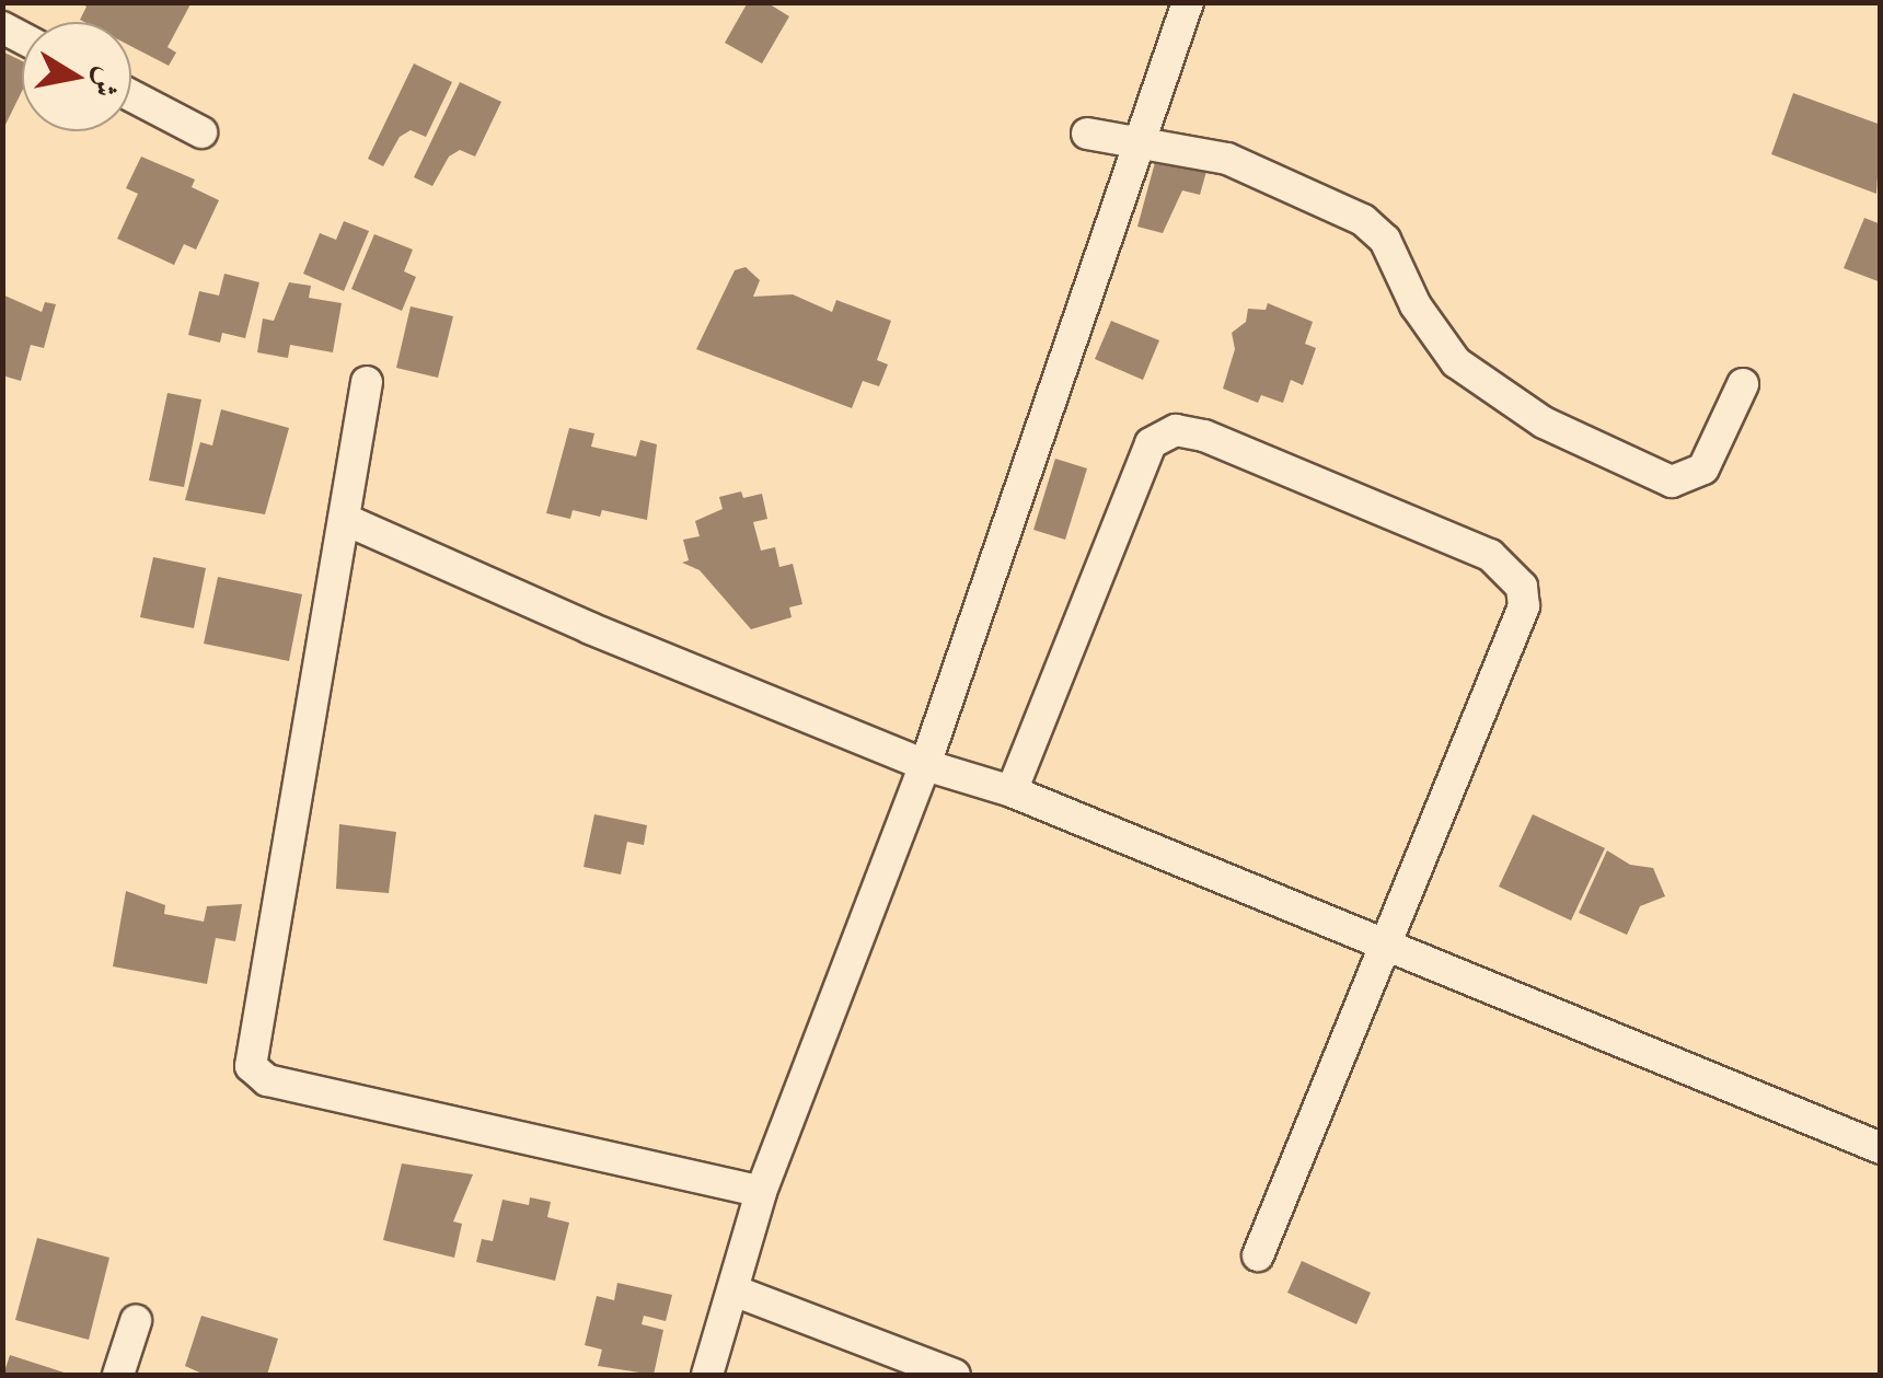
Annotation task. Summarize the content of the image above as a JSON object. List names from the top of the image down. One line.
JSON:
{"north":"right"}
